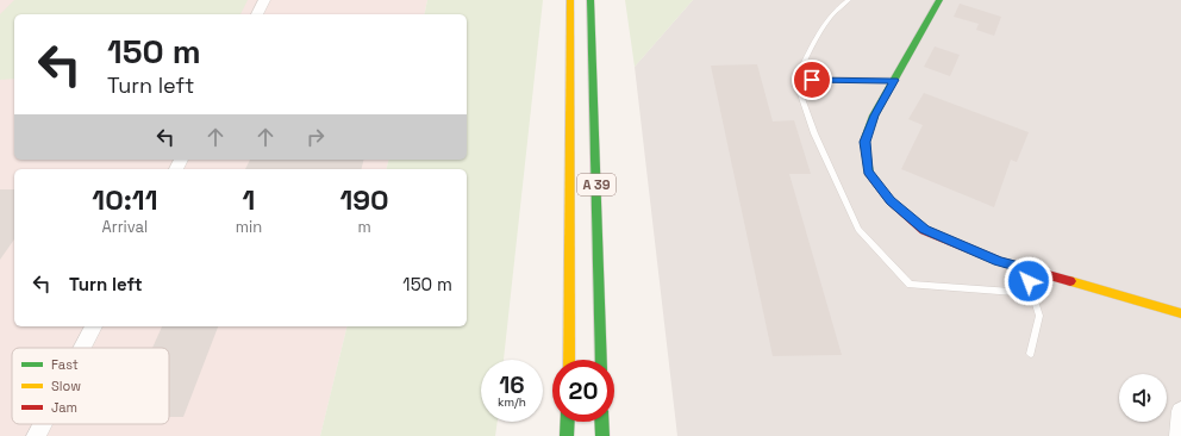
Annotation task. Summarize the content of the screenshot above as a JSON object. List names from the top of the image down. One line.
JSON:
{"streets":{"main road":["A 39"]},"legend":["Fast","Slow","Jam"],"page":{"turn":["150 m","Turn left"],"eta":["10:11","Arrival","1","min","190","m"],"list":[{"name":"Turn left","value":"150 m"}],"speed":"16 km/h","limit":"20"}}
